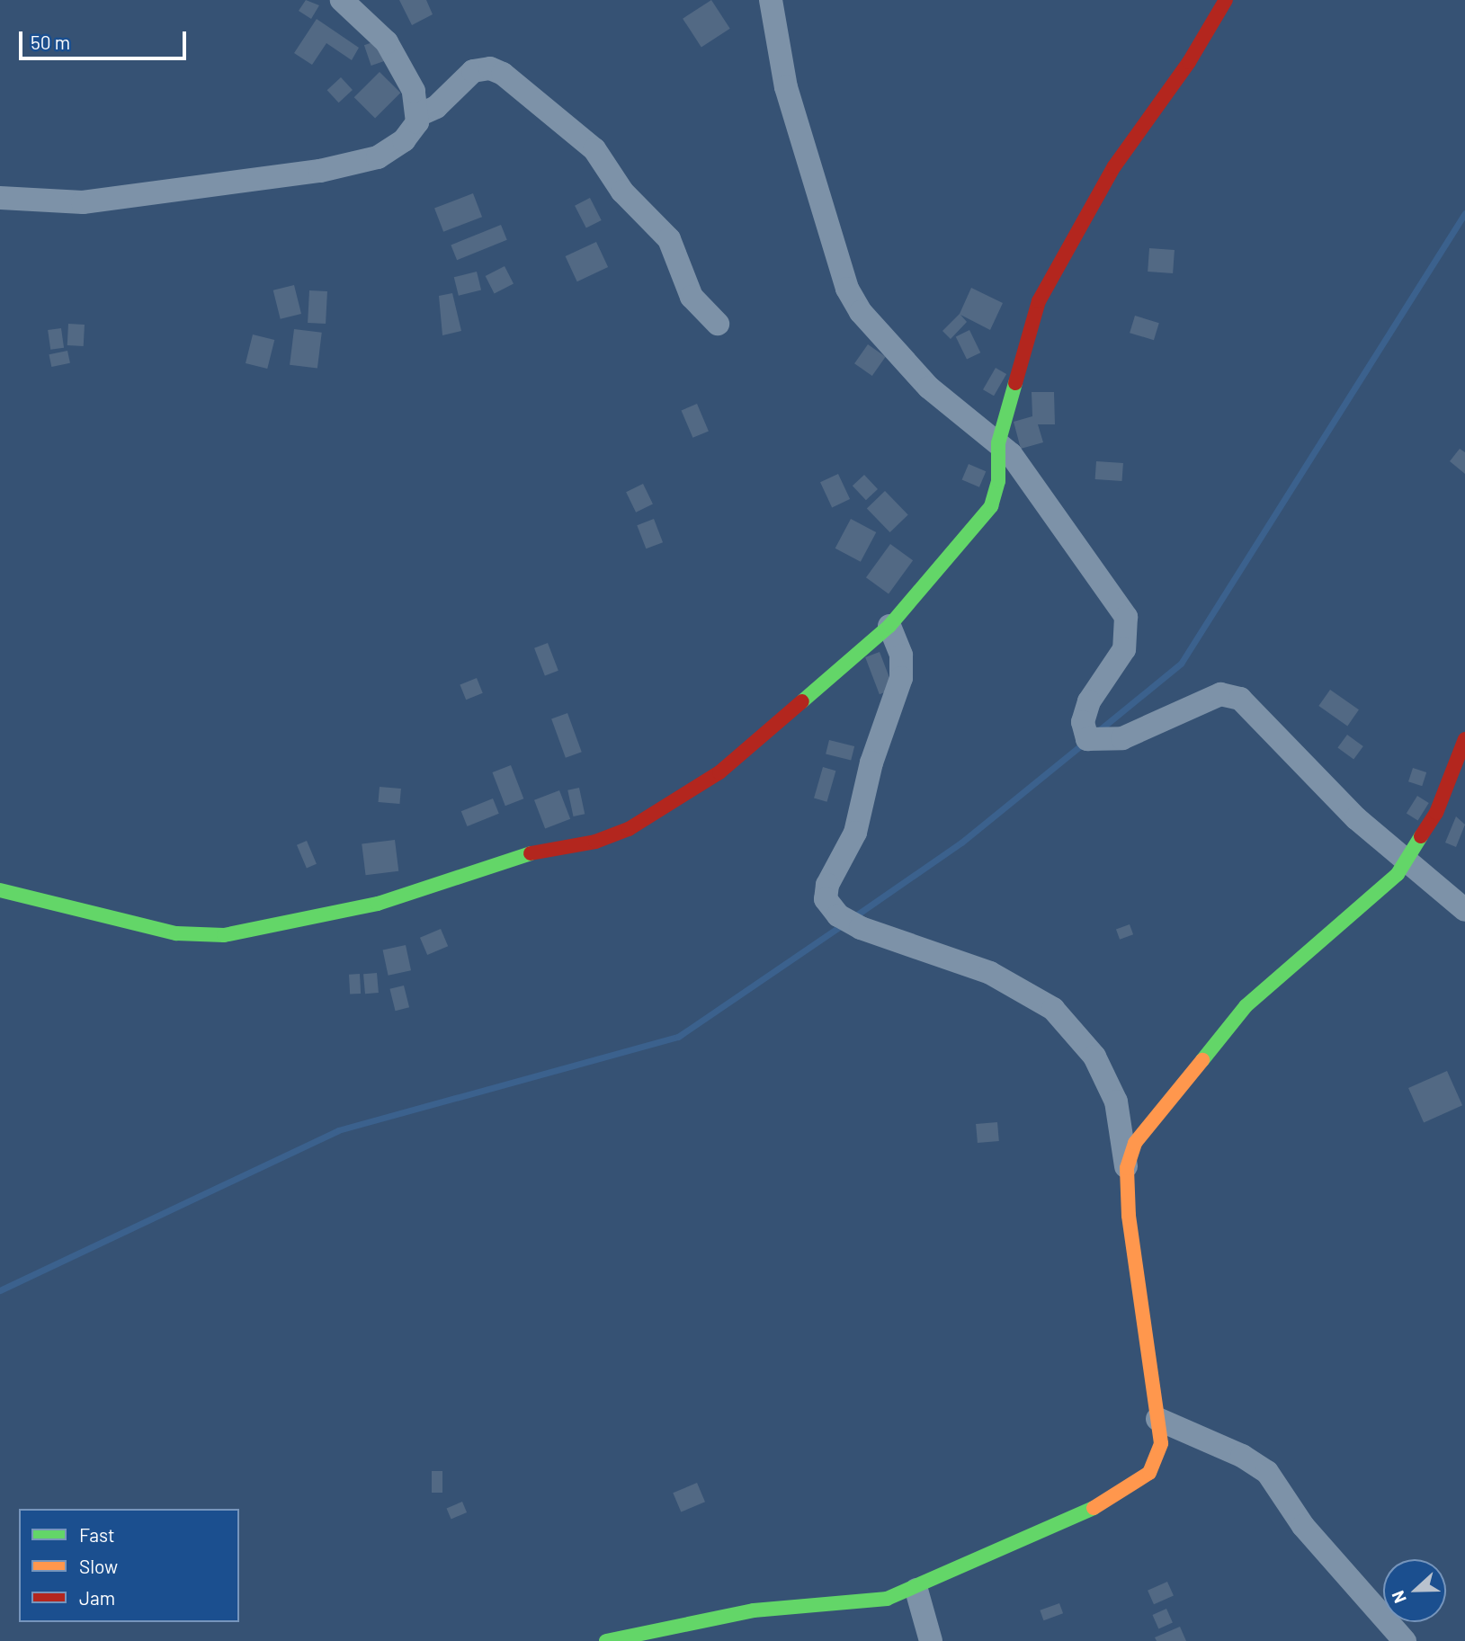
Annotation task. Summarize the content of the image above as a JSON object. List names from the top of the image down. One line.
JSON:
{"legend":["Fast","Slow","Jam"],"scale_bar":"50 m","north":"left"}
